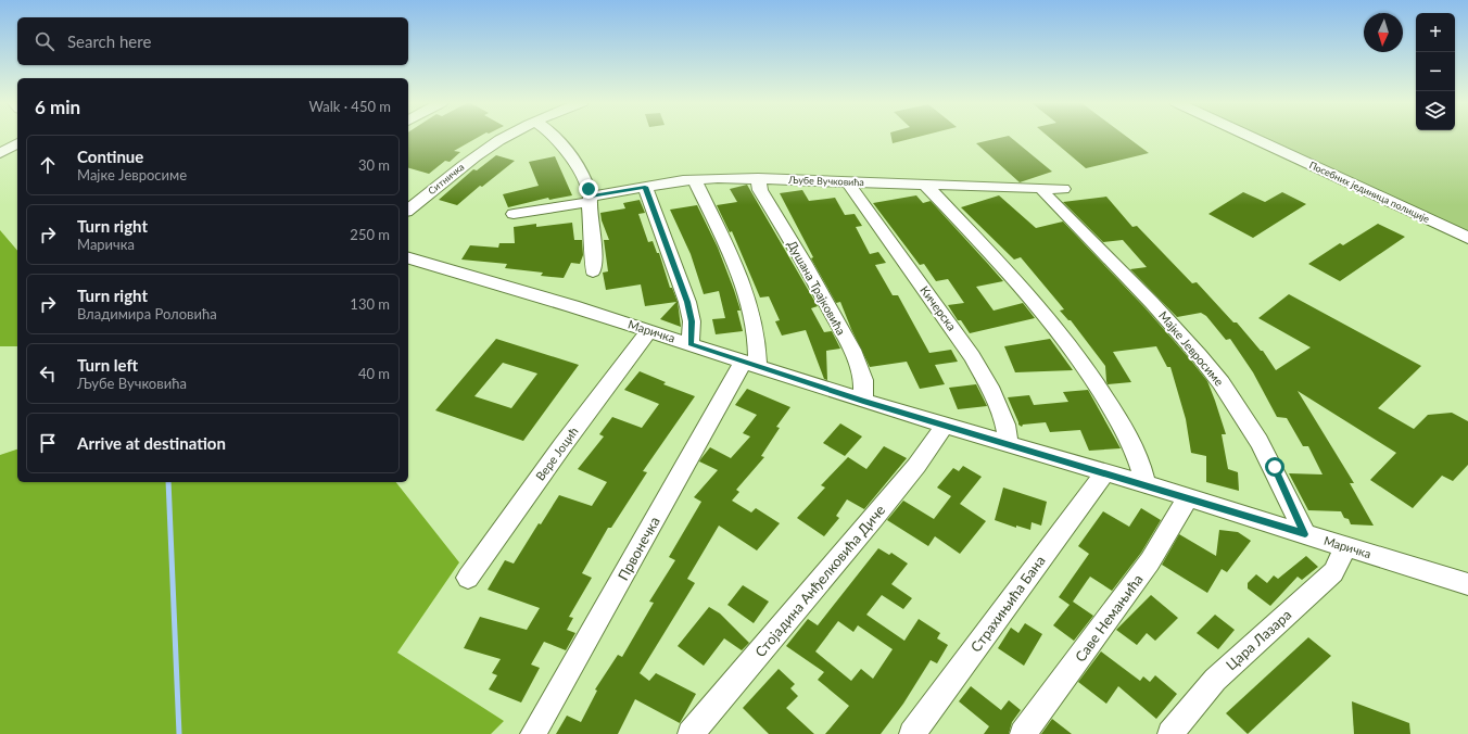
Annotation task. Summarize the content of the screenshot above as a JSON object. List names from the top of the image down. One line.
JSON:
{"streets":{"street":["Ситничка","Љубе Вучковића","Посебних јединица полиције","Душана Трајковића","Кичерска","Маричка","Мајке Јевросиме","Вере Јоцић","Првонечка","Стојадина Анђелковића Диче","Страхињића Бана","Саве Немањића","Цара Лазара"]},"crossings":[["Љубе Вучковића","Душана Трајковића"],["Љубе Вучковића","Кичерска"],["Љубе Вучковића","Мајке Јевросиме"],["Душана Трајковића","Маричка"],["Кичерска","Маричка"],["Маричка","Мајке Јевросиме"],["Маричка","Вере Јоцић"],["Маричка","Првонечка"],["Маричка","Стојадина Анђелковића Диче"],["Маричка","Страхињића Бана"],["Маричка","Саве Немањића"],["Маричка","Цара Лазара"]],"north":"bottom","page":{"map_buttons":["+","−"],"search":"Search here","heading":["6 min","Walk · 450 m"],"list":[["Continue","Мајке Јевросиме","30 m"],["Turn right","Маричка","250 m"],["Turn right","Владимира Роловића","130 m"],["Turn left","Љубе Вучковића","40 m"],"Arrive at destination"]}}
